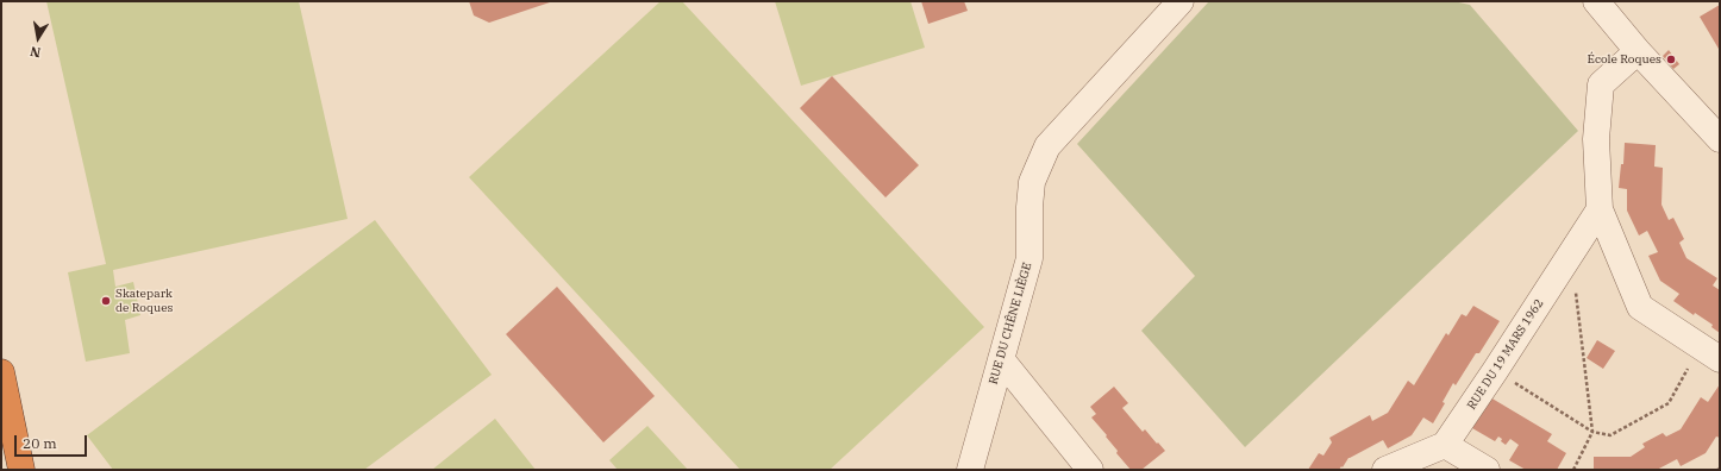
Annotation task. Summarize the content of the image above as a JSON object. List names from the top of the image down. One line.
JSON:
{"streets":{"street":["RUE DU CHÊNE LIÈGE","RUE DU 19 MARS 1962"]},"places":["École Roques","Skatepark de Roques"],"scale_bar":"20 m","north":"bottom"}
